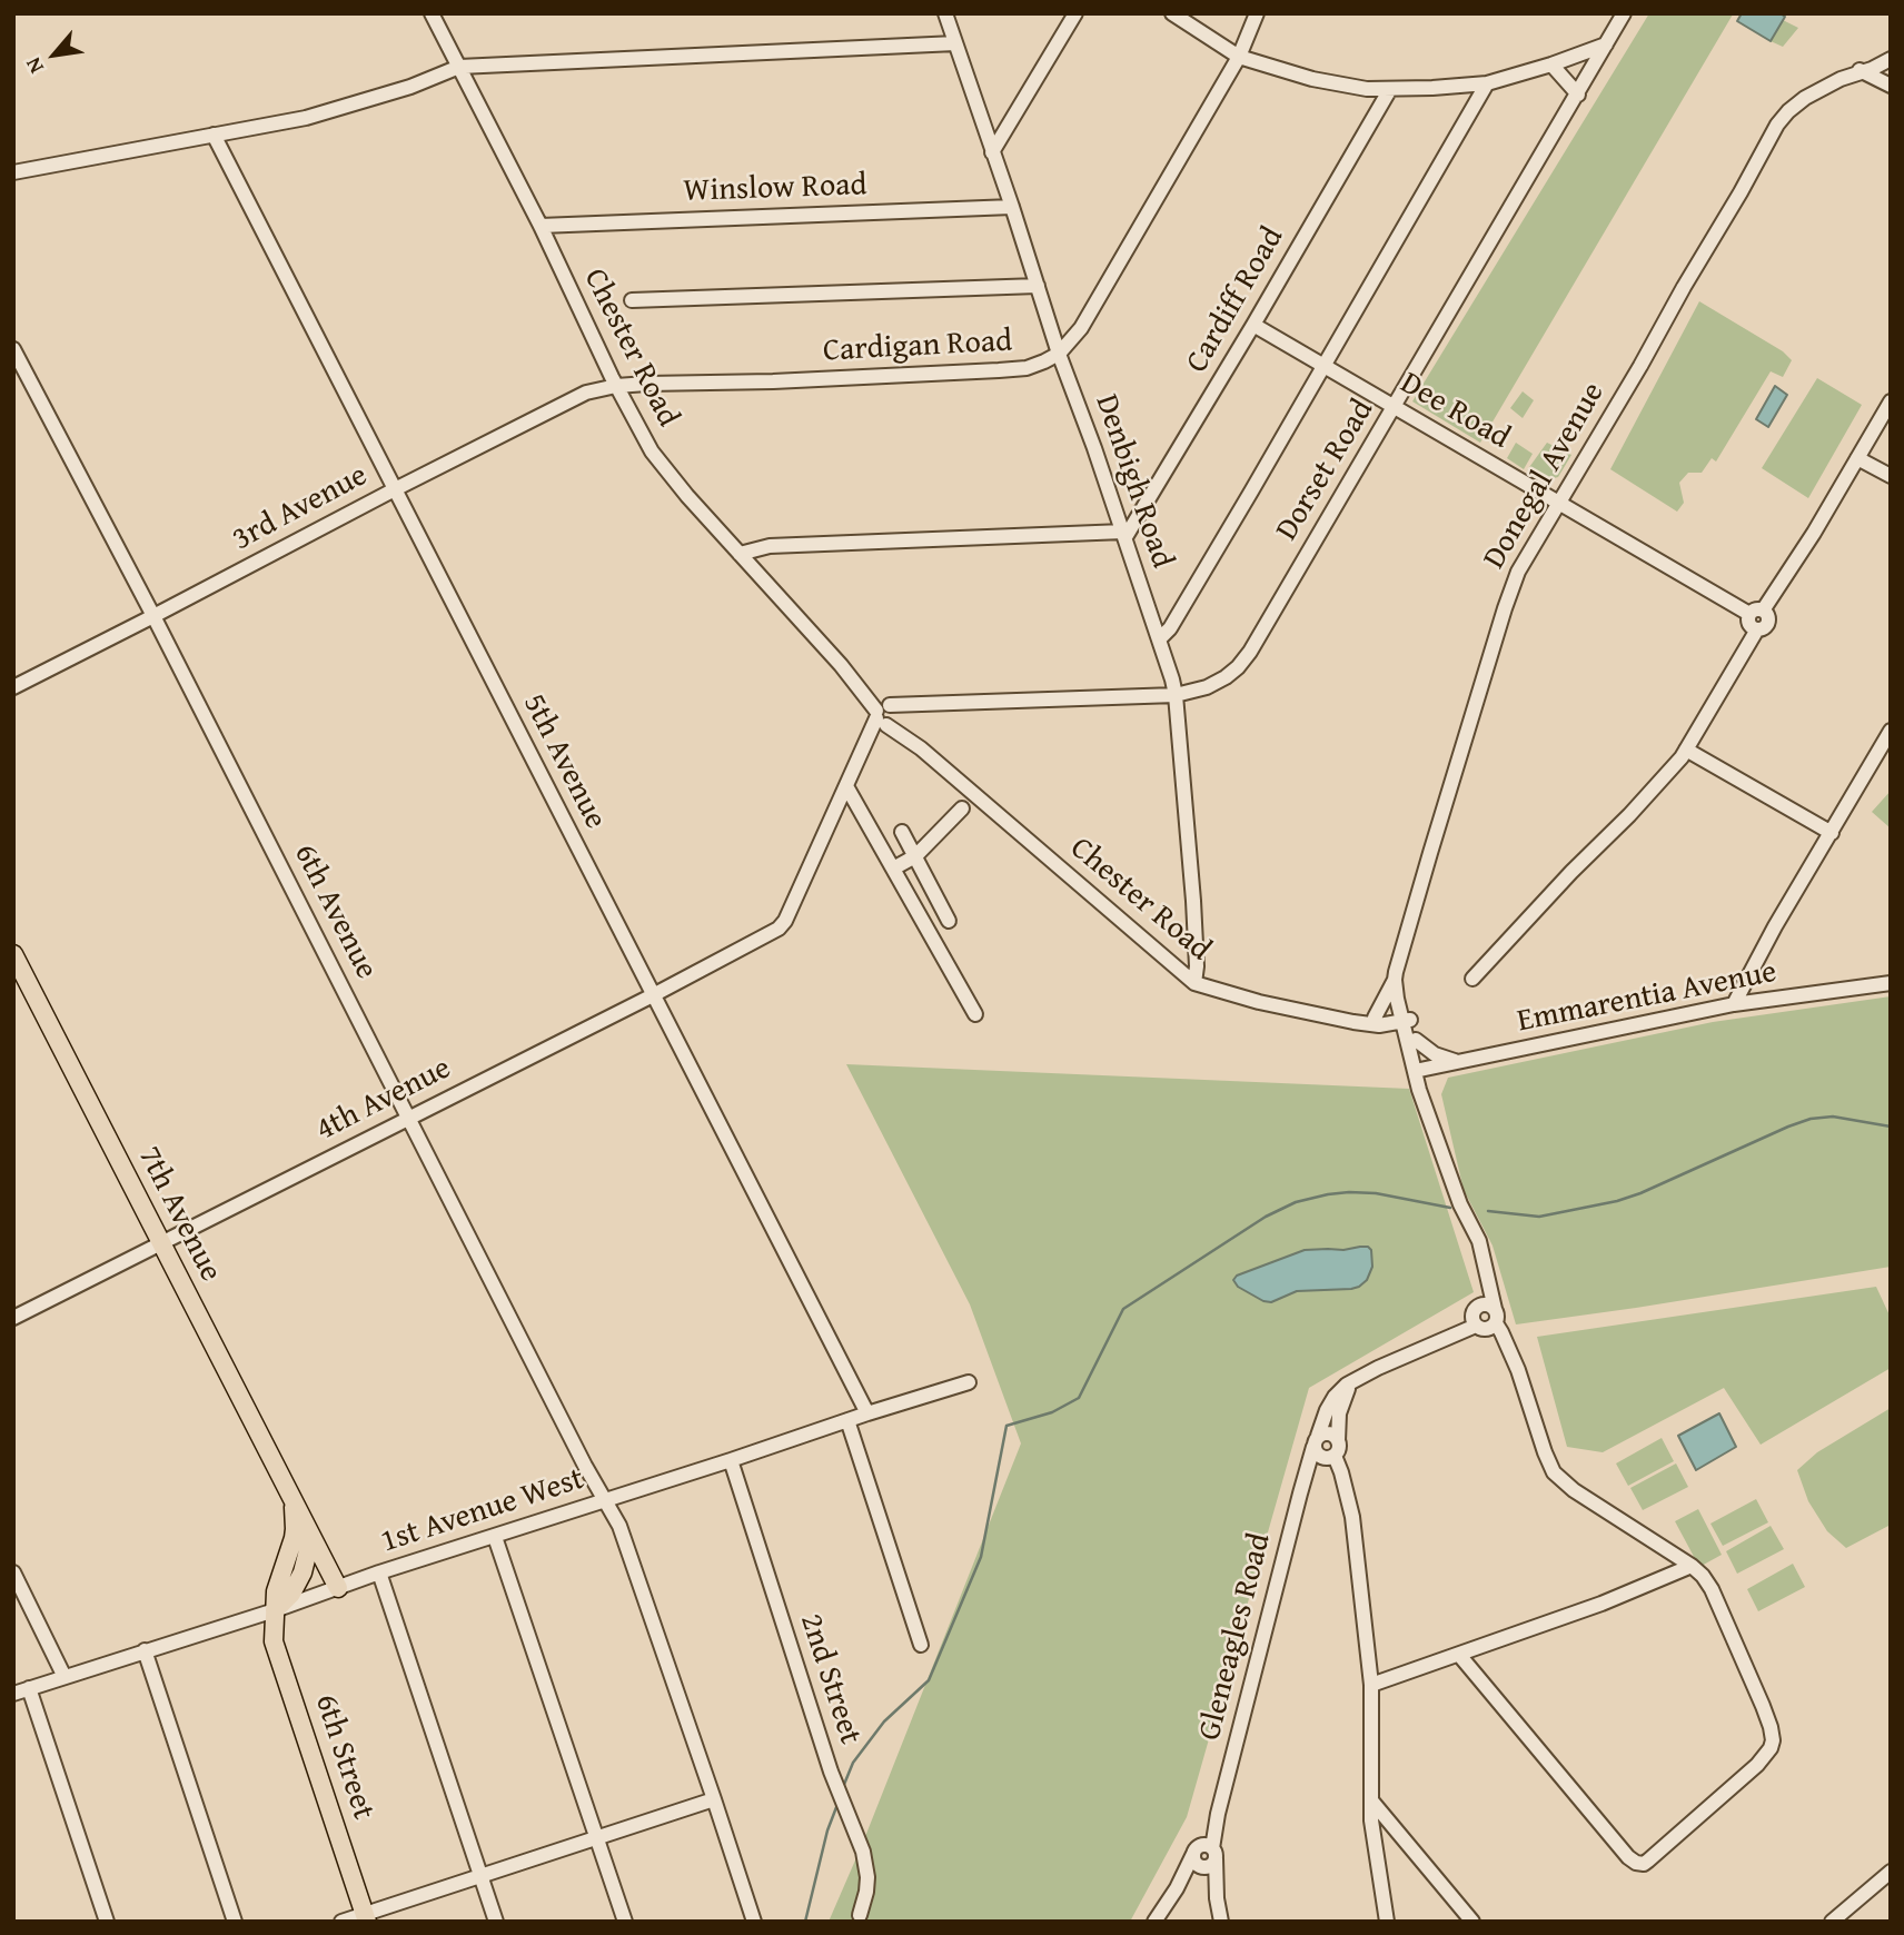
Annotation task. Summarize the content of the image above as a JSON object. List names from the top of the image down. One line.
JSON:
{"streets":{"main road":["7th Avenue","6th Street"],"street":["Winslow Road","Cardiff Road","Cardigan Road","Chester Road","Dee Road","Dorset Road","Donegal Avenue","Denbigh Road","3rd Avenue","5th Avenue","6th Avenue","Emmarentia Avenue","4th Avenue","1st Avenue West","Gleneagles Road","2nd Street"]},"crossings":[["Winslow Road","Chester Road"],["Winslow Road","Denbigh Road"],["Cardiff Road","Dee Road"],["Cardiff Road","Denbigh Road"],["Cardigan Road","Chester Road"],["Cardigan Road","Denbigh Road"],["Cardigan Road","3rd Avenue"],["Chester Road","Dorset Road"],["Chester Road","Donegal Avenue"],["Chester Road","Denbigh Road"],["Chester Road","3rd Avenue"],["Dee Road","Dorset Road"],["Dee Road","Donegal Avenue"],["Dorset Road","Denbigh Road"],["Dorset Road","4th Avenue"],["3rd Avenue","5th Avenue"],["3rd Avenue","6th Avenue"],["5th Avenue","4th Avenue"],["5th Avenue","1st Avenue West"],["6th Avenue","4th Avenue"],["6th Avenue","1st Avenue West"],["4th Avenue","7th Avenue"],["7th Avenue","1st Avenue West"],["7th Avenue","6th Street"],["1st Avenue West","2nd Street"],["1st Avenue West","6th Street"]],"north":"bottom left"}
